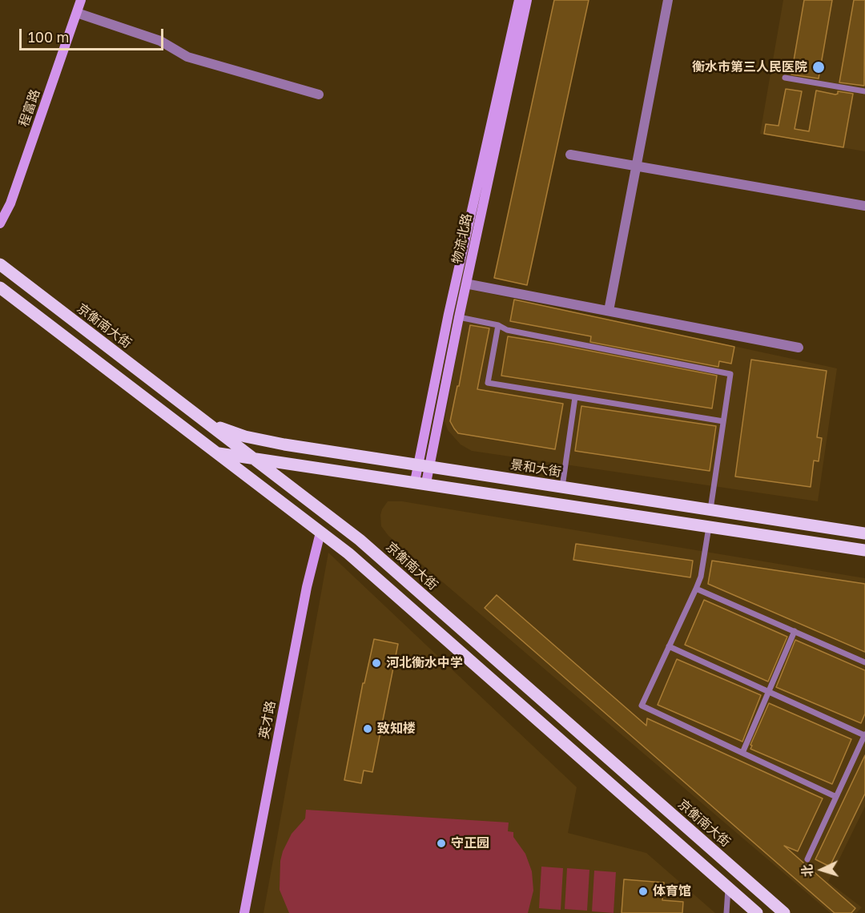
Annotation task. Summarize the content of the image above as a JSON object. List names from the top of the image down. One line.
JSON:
{"streets":{"main road":["京衡南大街","景和大街"],"street":["程富路","物流北路","英才路"]},"crossings":[["物流北路","景和大街"],["京衡南大街","景和大街"]],"places":["衡水市第三人民医院","河北衡水中学","致知楼","守正园","体育馆"],"scale_bar":"100 m","north":"left"}
